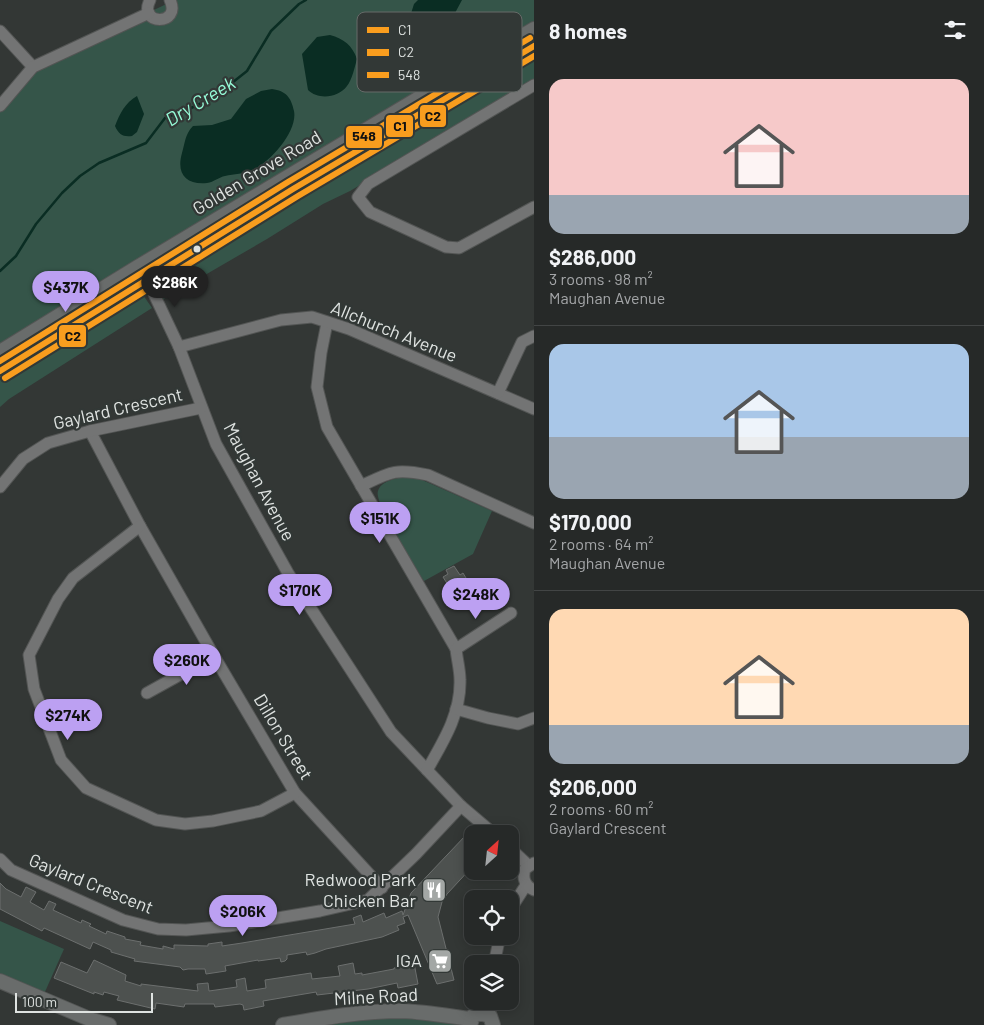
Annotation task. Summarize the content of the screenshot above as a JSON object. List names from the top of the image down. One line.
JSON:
{"streets":{"main road":["Golden Grove Road","Milne Road"],"street":["Allchurch Avenue","Gaylard Crescent","Maughan Avenue","Dillon Street"]},"crossings":[["Golden Grove Road","Maughan Avenue"],["Allchurch Avenue","Maughan Avenue"],["Gaylard Crescent","Maughan Avenue"],["Gaylard Crescent","Dillon Street"]],"water":["Dry Creek"],"places":{"restaurant":["Redwood Park Chicken Bar"],"supermarket":["IGA"]},"lines":["transit line 548","transit line C1","transit line C2"],"legend":["C1","C2","548"],"scale_bar":"100 m","north":"top right","page":{"heading":"8 homes","list":[{"name":"$286,000","note":"3 rooms · 98 m² · Maughan Avenue"},{"name":"$170,000","note":"2 rooms · 64 m² · Maughan Avenue"},{"name":"$206,000","note":"2 rooms · 60 m² · Gaylard Crescent"}],"price":["$286K","$437K","$151K","$170K","$248K","$260K","$274K","$206K"],"scale":"100 m"}}
